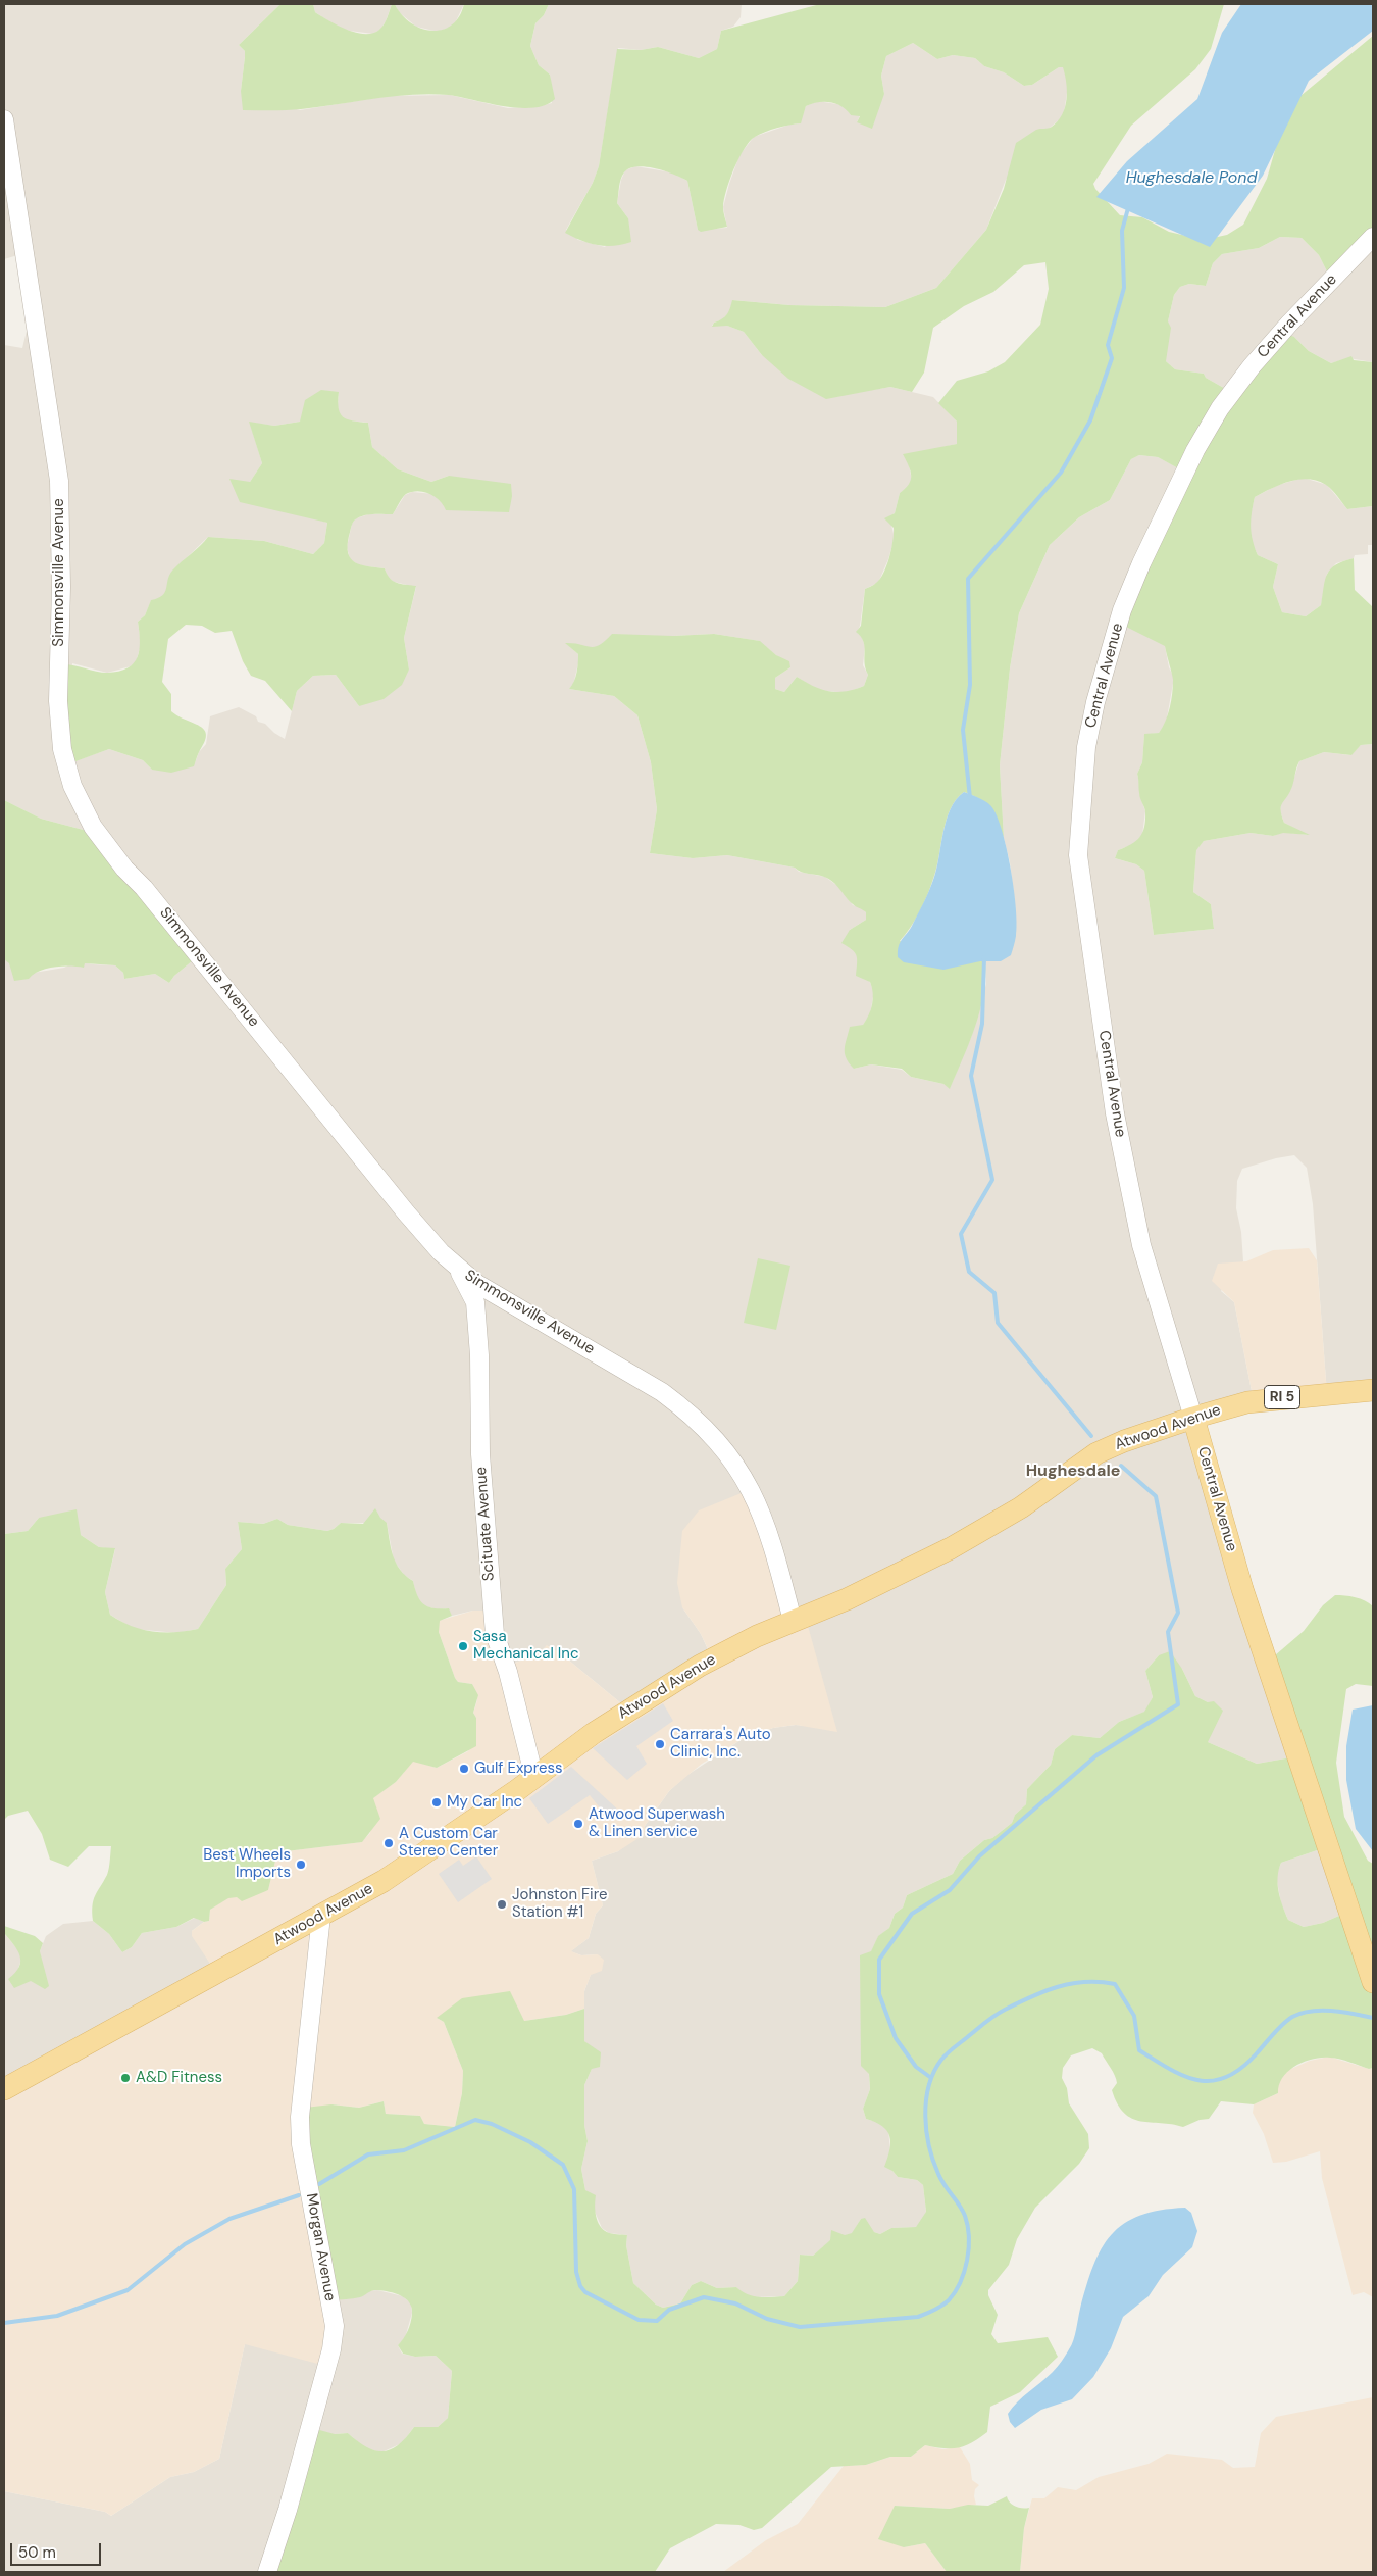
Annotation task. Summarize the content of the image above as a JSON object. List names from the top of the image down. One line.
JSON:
{"streets":{"main road":["Central Avenue","RI 5","Atwood Avenue"],"street":["Simmonsville Avenue","Scituate Avenue","Morgan Avenue"]},"crossings":[["Central Avenue","Atwood Avenue"],["Simmonsville Avenue","Atwood Avenue"],["Simmonsville Avenue","Scituate Avenue"],["Atwood Avenue","Scituate Avenue"],["Atwood Avenue","Morgan Avenue"]],"districts":["Hughesdale"],"water":["Hughesdale Pond"],"places":["Sasa Mechanical Inc","Carrara's Auto Clinic, Inc.","Gulf Express","My Car Inc","Atwood Superwash & Linen service","A Custom Car Stereo Center","Best Wheels Imports","Johnston Fire Station #1","A&D Fitness"],"scale_bar":"50 m"}
